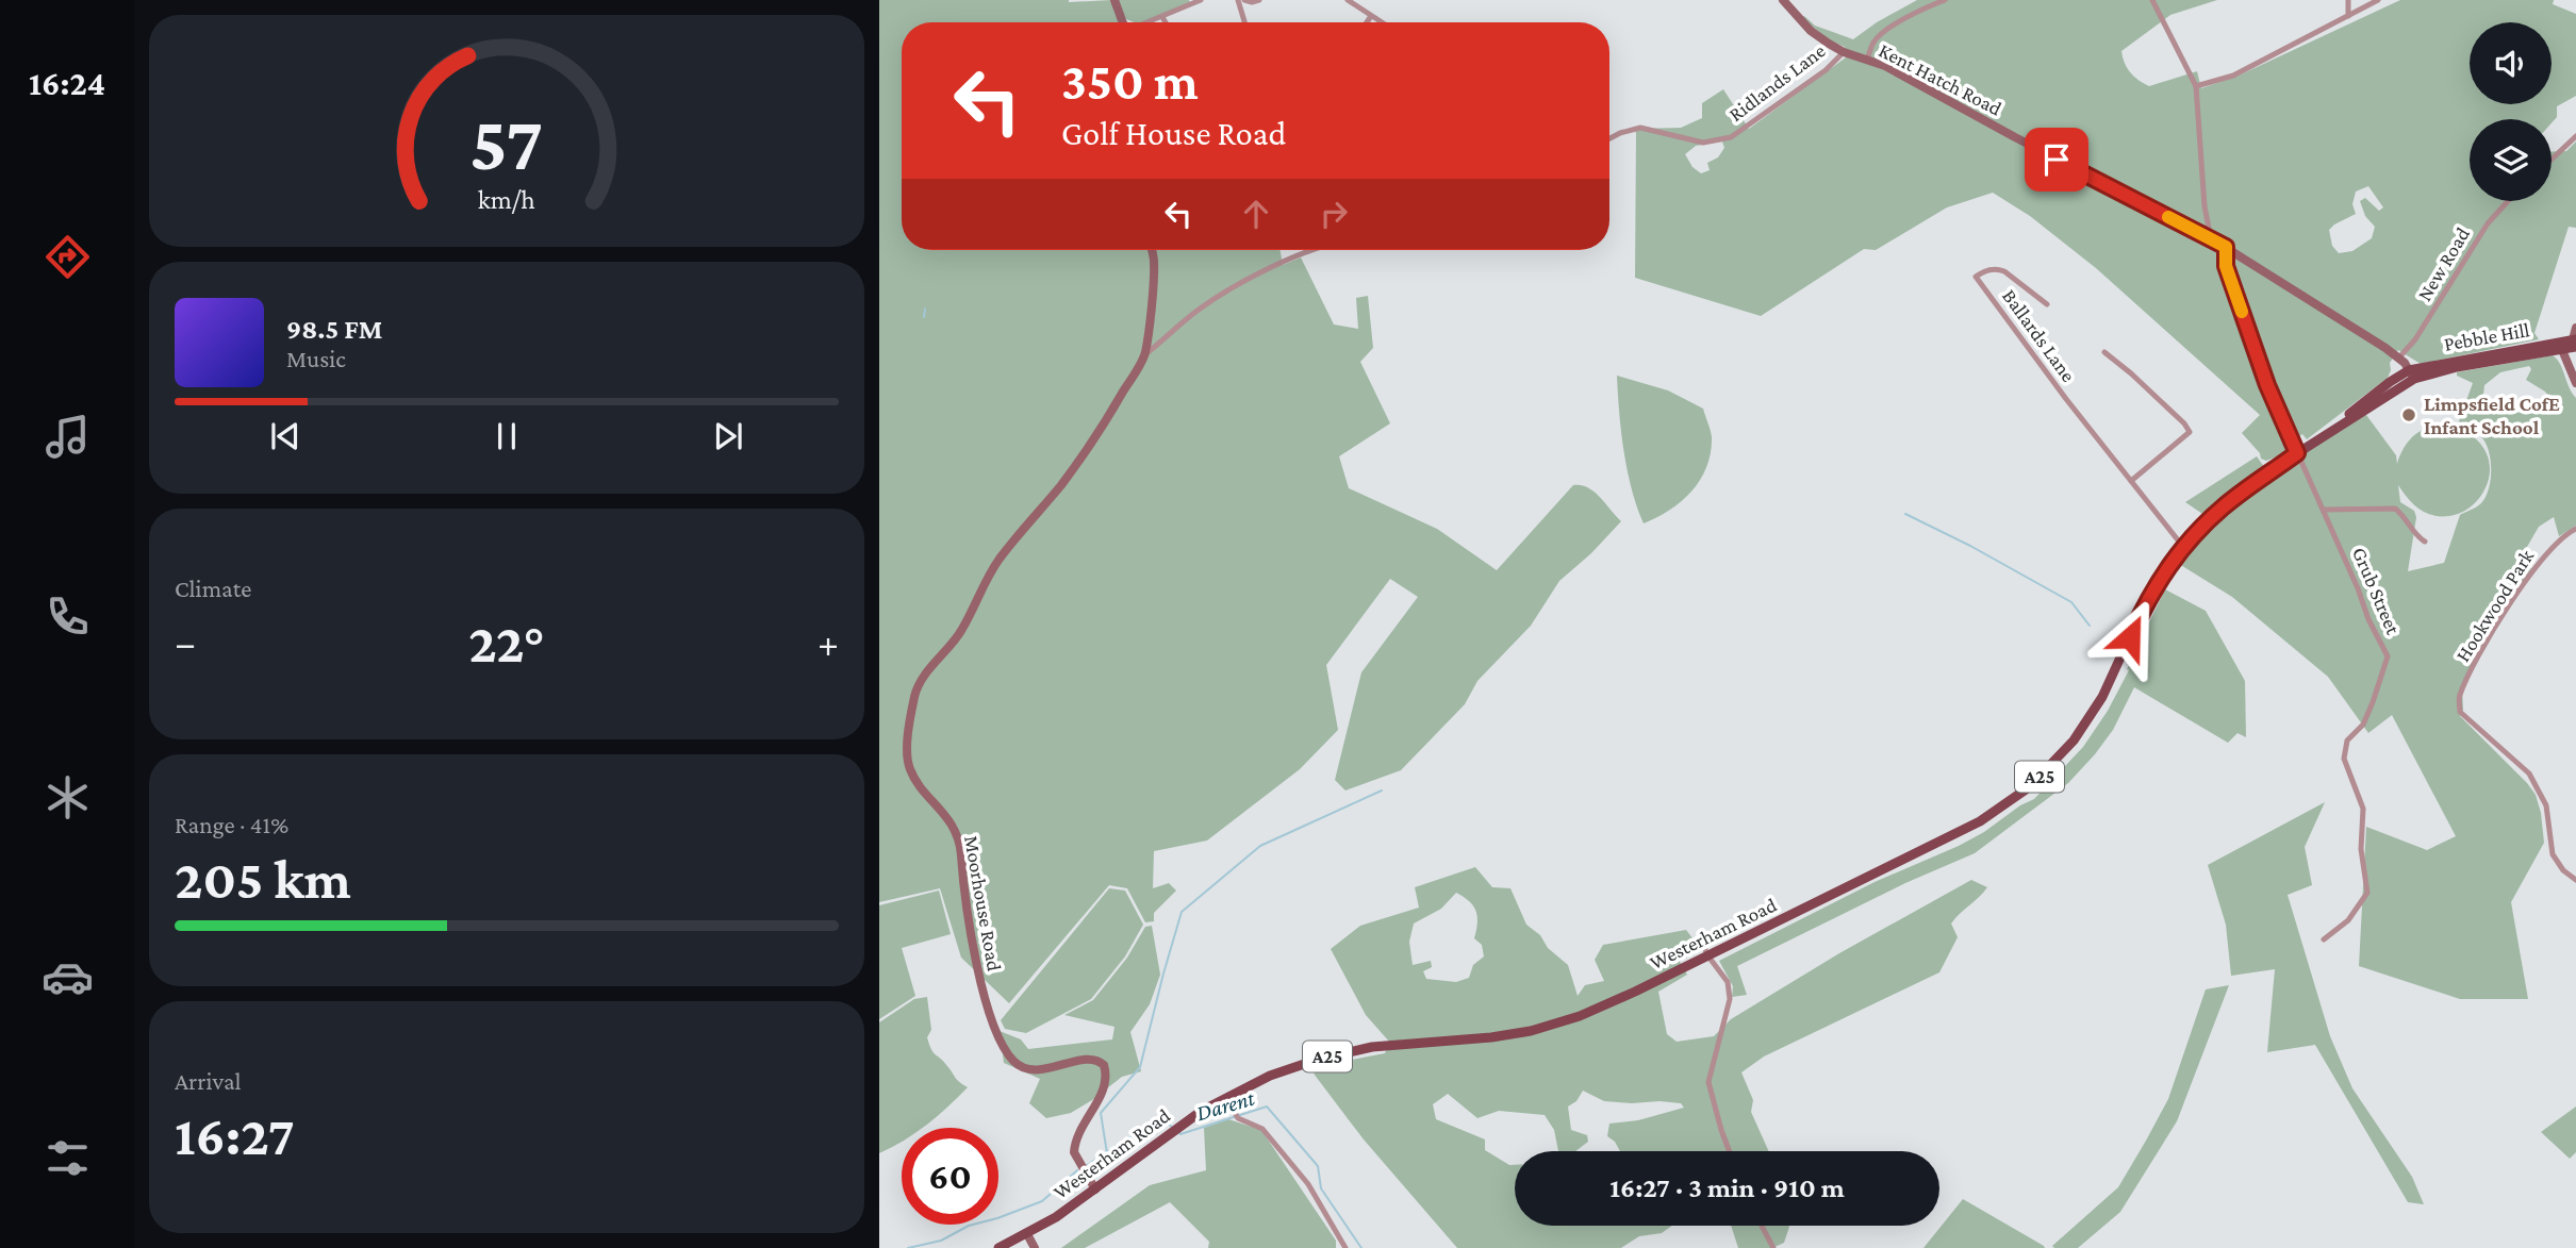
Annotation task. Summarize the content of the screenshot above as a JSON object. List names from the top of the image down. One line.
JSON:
{"streets":{"main road":["Pebble Hill","A25","Westerham Road"],"street":["Kent Hatch Road","Ridlands Lane","New Road","Ballards Lane","Grub Street","Hookwood Park","Moorhouse Road"]},"crossings":[["Kent Hatch Road","Ridlands Lane"],["Kent Hatch Road","New Road"],["Kent Hatch Road","Grub Street"],["Ballards Lane","Westerham Road"],["Pebble Hill","Westerham Road"],["Grub Street","Westerham Road"],["Moorhouse Road","Westerham Road"]],"water":["Darent"],"places":["Limpsfield CofE Infant School"],"page":{"tabs":"16:24","turn":["350 m","Golf House Road"],"song":["98.5 FM","Music"],"tile":["Climate",["Range · 41%","205 km"],["Arrival","16:27"]],"heat":["−","22°","+"],"limit":"60","trip":"16:27 · 3 min · 910 m","gauge":["57","km/h"]}}
